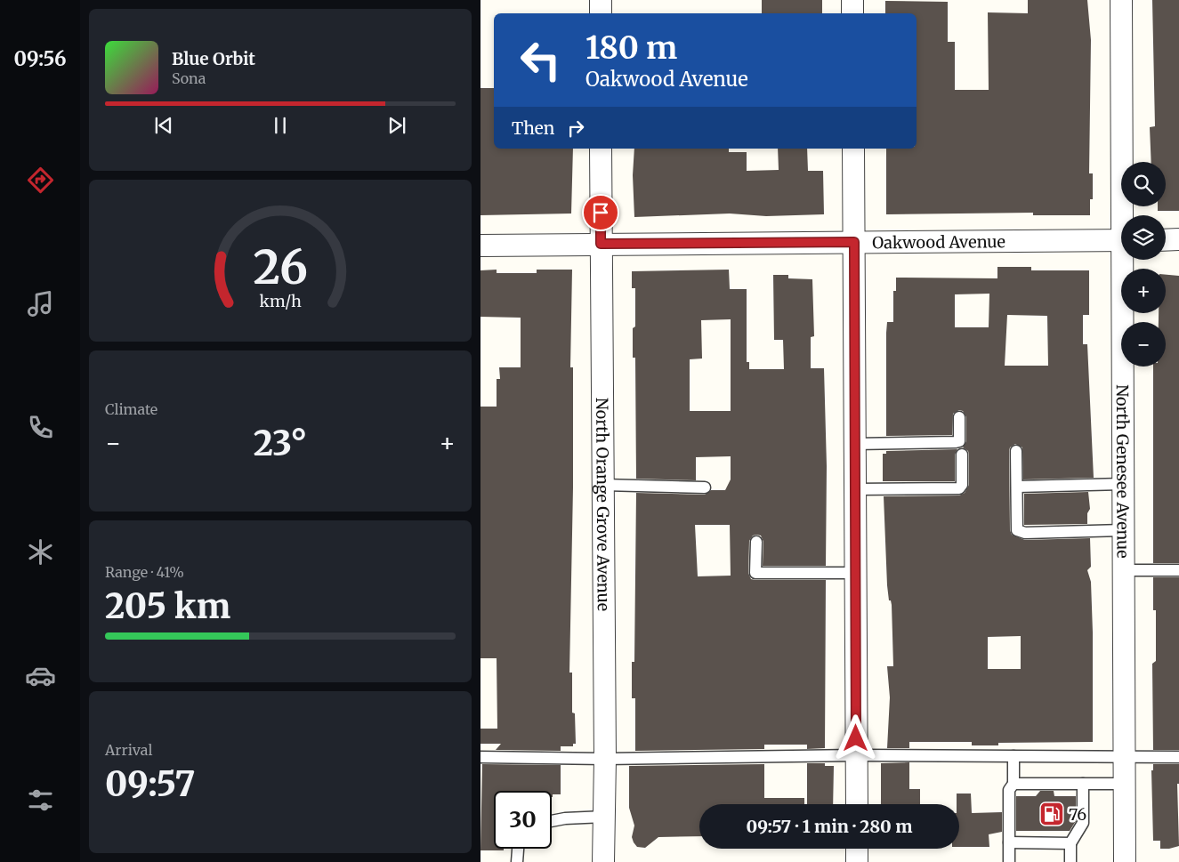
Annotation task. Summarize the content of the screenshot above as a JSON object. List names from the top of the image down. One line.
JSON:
{"streets":{"street":["Oakwood Avenue","North Genesee Avenue","North Orange Grove Avenue"]},"crossings":[["Oakwood Avenue","North Orange Grove Avenue"]],"places":{"fuel station":["76"]},"page":{"tabs":"09:56","turn":["180 m","Oakwood Avenue"],"song":["Blue Orbit","Sona"],"then":"Then","map_buttons":["+","−"],"tile":["Climate",["Range · 41%","205 km"],["Arrival","09:57"]],"heat":["−","23°","+"],"limit":"30","trip":"09:57 · 1 min · 280 m","gauge":["26","km/h"]}}
